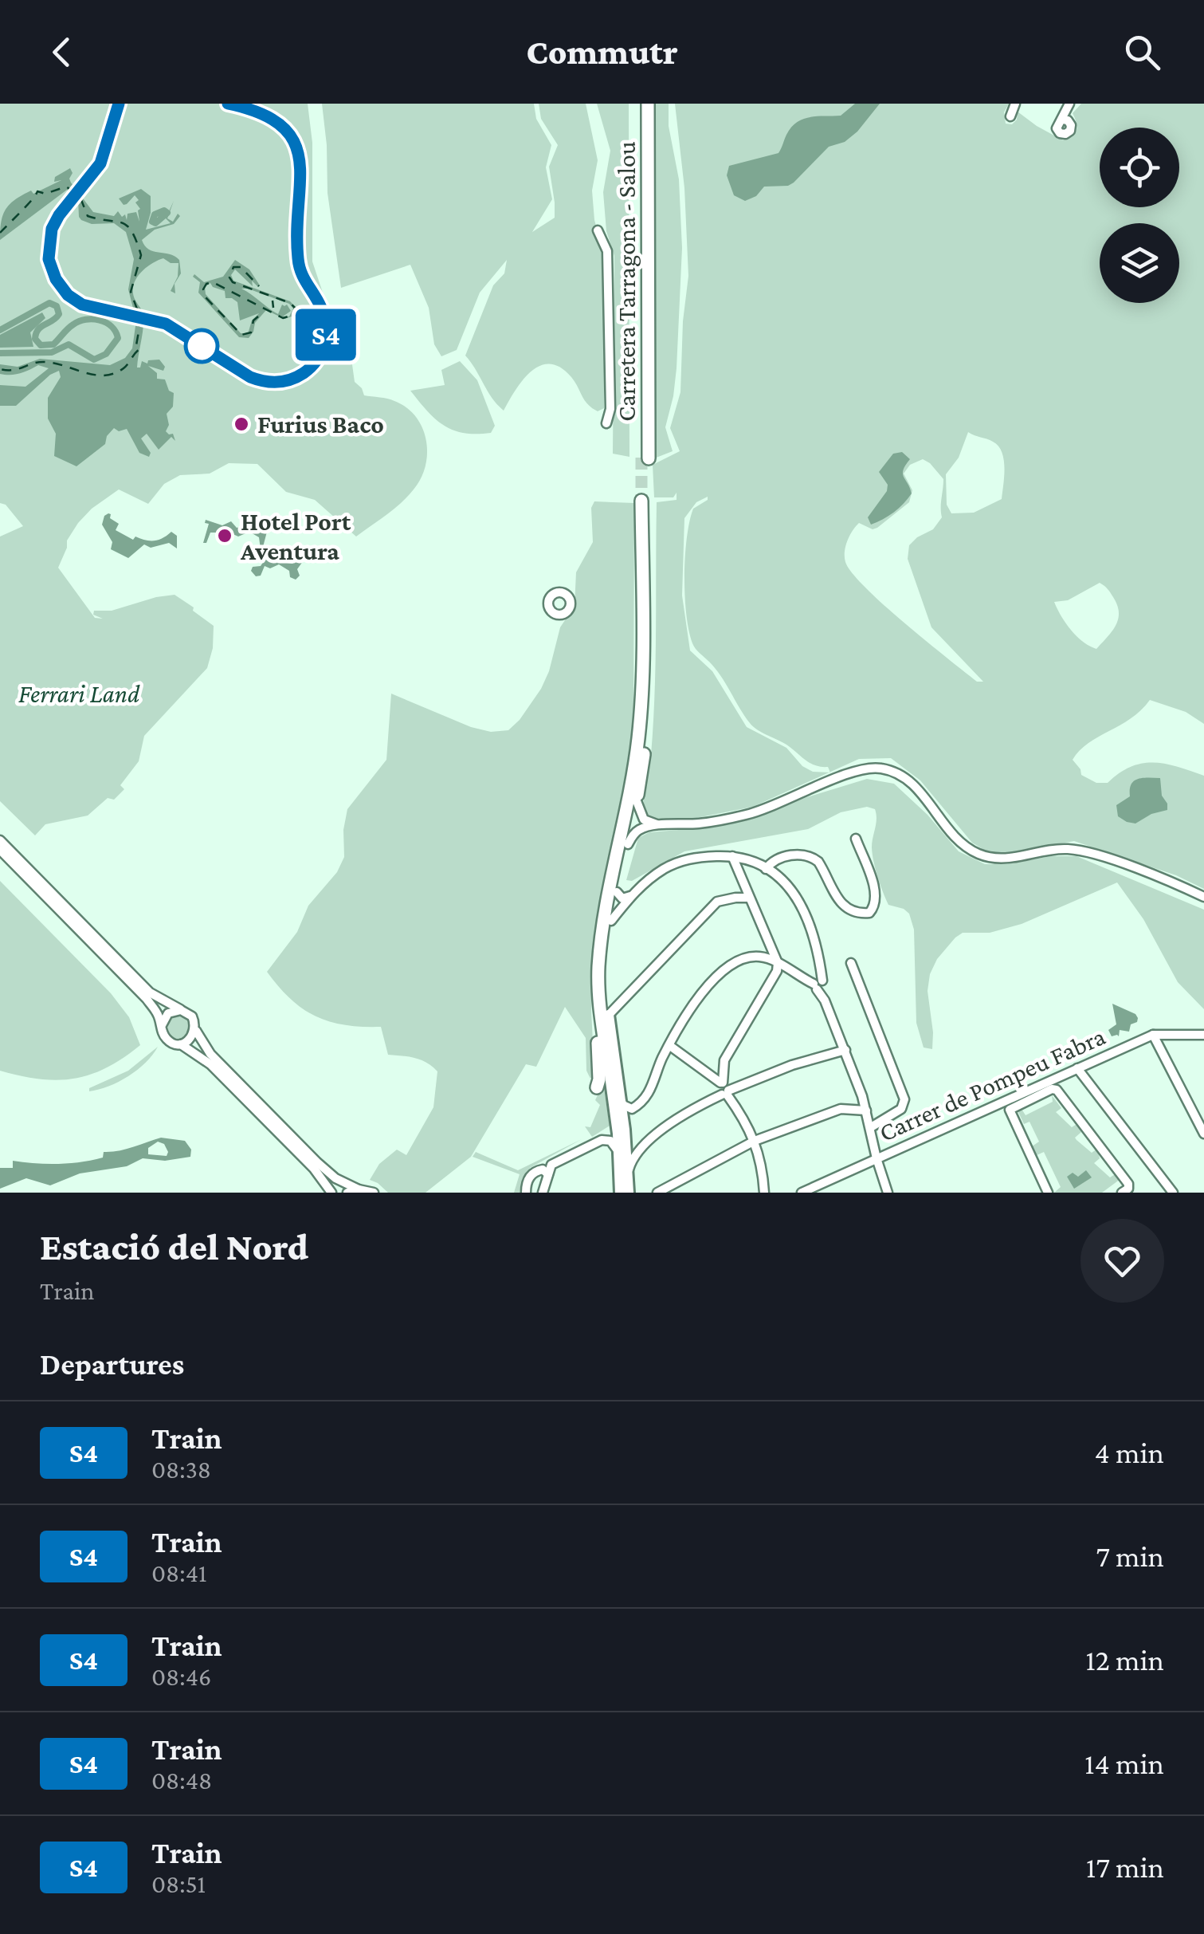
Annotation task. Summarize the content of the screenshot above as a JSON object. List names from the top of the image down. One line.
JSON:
{"streets":{"highway":["Carretera Tarragona - Salou"],"street":["Carrer de Pompeu Fabra"]},"parks":["Ferrari Land"],"places":["Furius Baco","Hotel Port Aventura"],"page":{"header":"Commutr","on_map":"S4","heading":[["Estació del Nord","Train"],"Departures"],"list":[{"mark":"S4","name":"Train","note":"08:38","value":"4 min"},{"mark":"S4","name":"Train","note":"08:41","value":"7 min"},{"mark":"S4","name":"Train","note":"08:46","value":"12 min"},{"mark":"S4","name":"Train","note":"08:48","value":"14 min"},{"mark":"S4","name":"Train","note":"08:51","value":"17 min"}]}}
